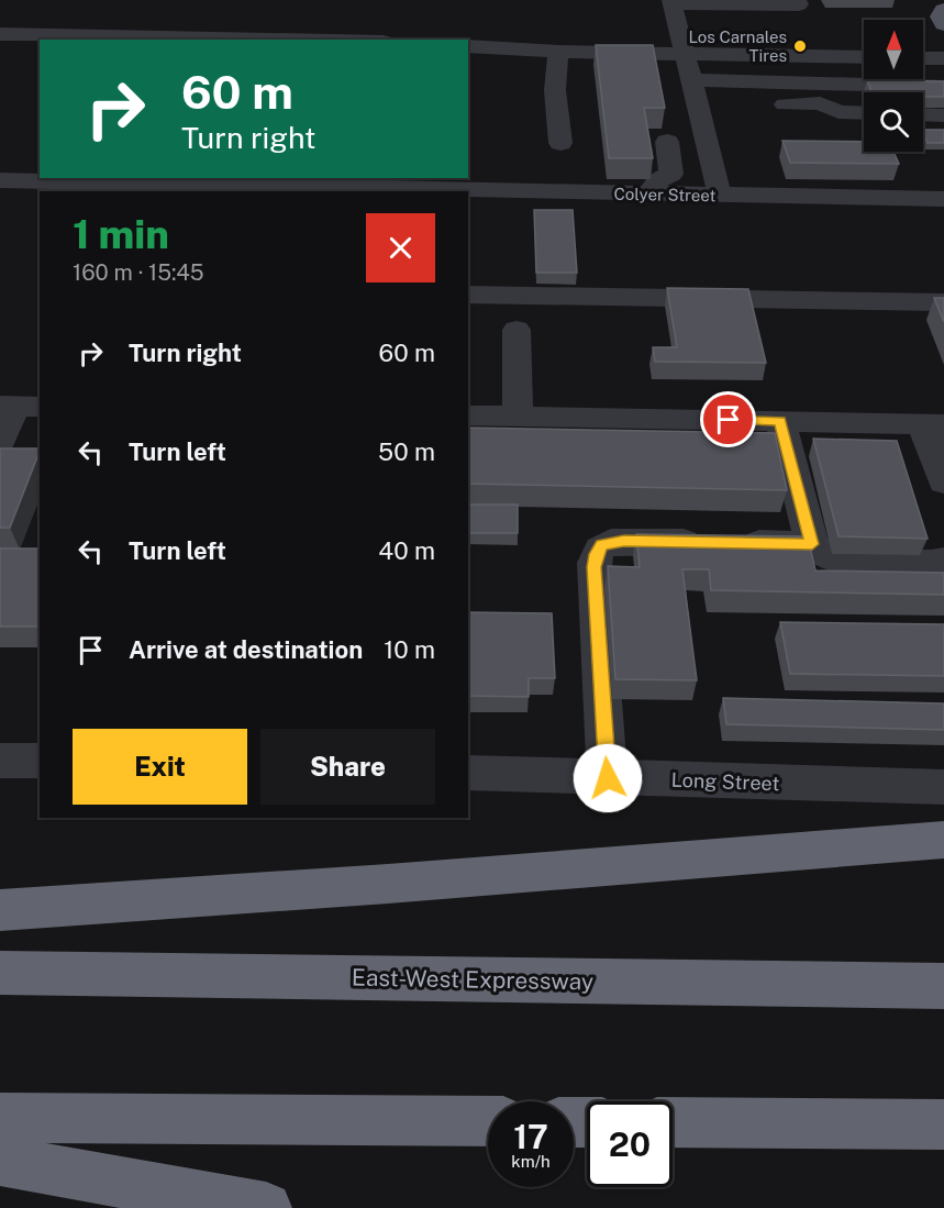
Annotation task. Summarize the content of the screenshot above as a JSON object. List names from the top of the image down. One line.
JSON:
{"streets":{"highway":["East-West Expressway"],"street":["Colyer Street","Long Street"]},"places":["Los Carnales Tires"],"north":"top","page":{"turn":["60 m","Turn right"],"heading":["1 min","160 m · 15:45"],"list":[{"name":"Turn right","value":"60 m"},{"name":"Turn left","value":"50 m"},{"name":"Turn left","value":"40 m"},{"name":"Arrive at destination","value":"10 m"}],"buttons":["Exit","Share"],"speed":"17 km/h","limit":"20"}}
